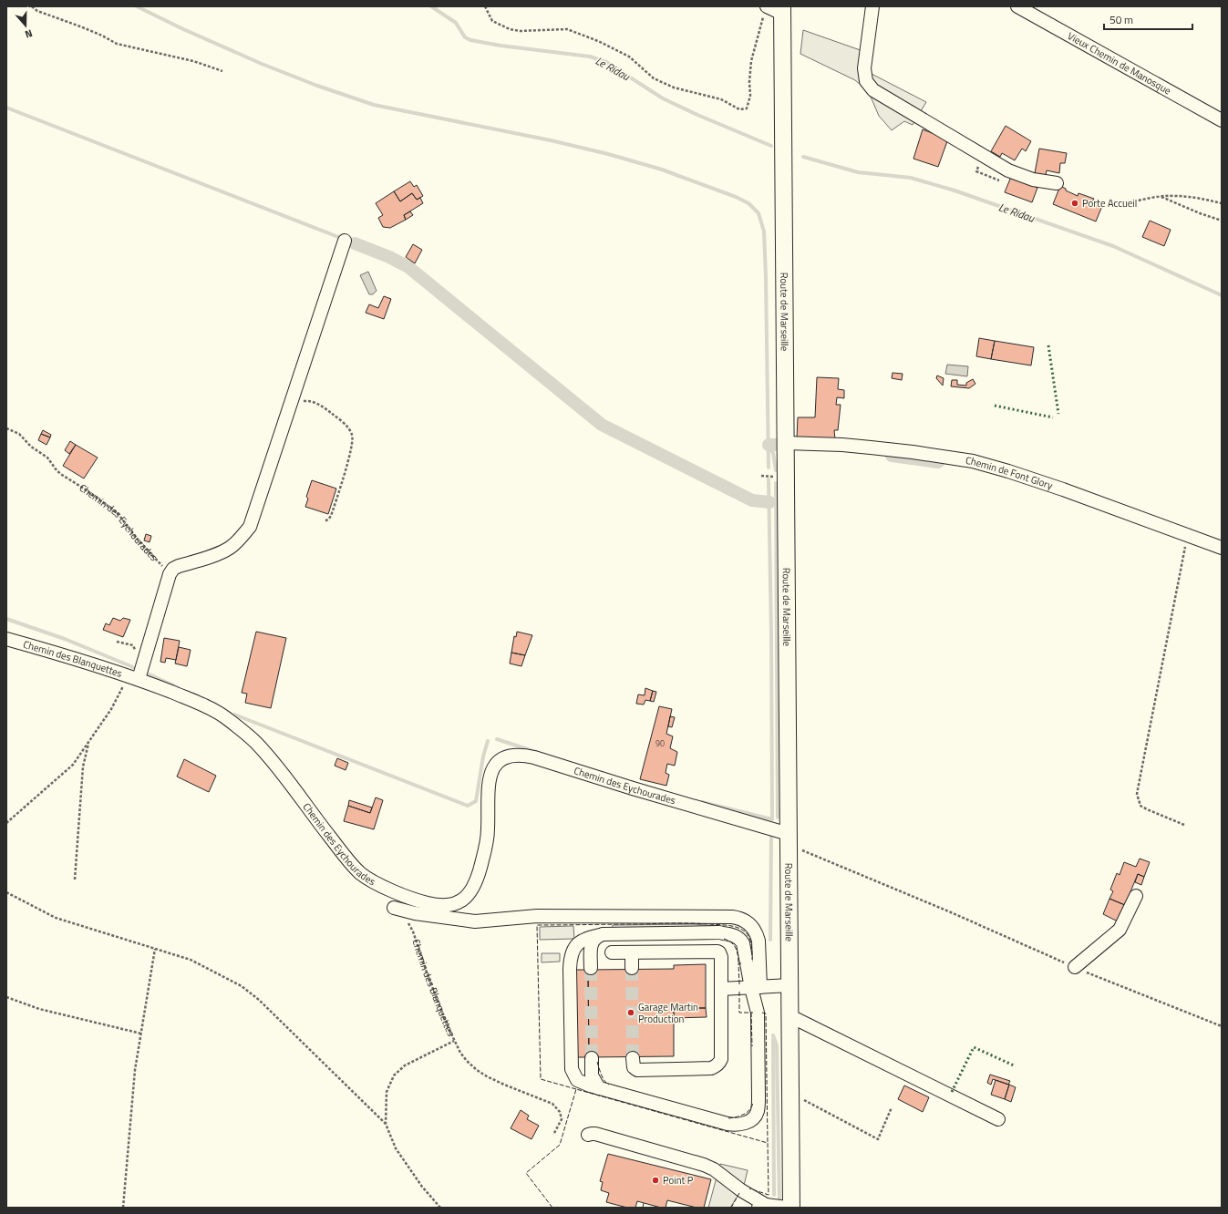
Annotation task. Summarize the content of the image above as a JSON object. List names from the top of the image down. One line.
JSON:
{"streets":{"main road":["Route de Marseille"],"street":["Vieux Chemin de Manosque","Chemin de Font Glory","Chemin des Eychourades","Chemin des Blanquettes"]},"crossings":[["Route de Marseille","Chemin de Font Glory"],["Route de Marseille","Chemin des Eychourades"],["Chemin des Eychourades","Chemin des Blanquettes"]],"water":["Le Ridau"],"places":["Porte Accueil","Garage Martin Production","Point P"],"house_numbers":["90"],"scale_bar":"50 m","north":"bottom"}
